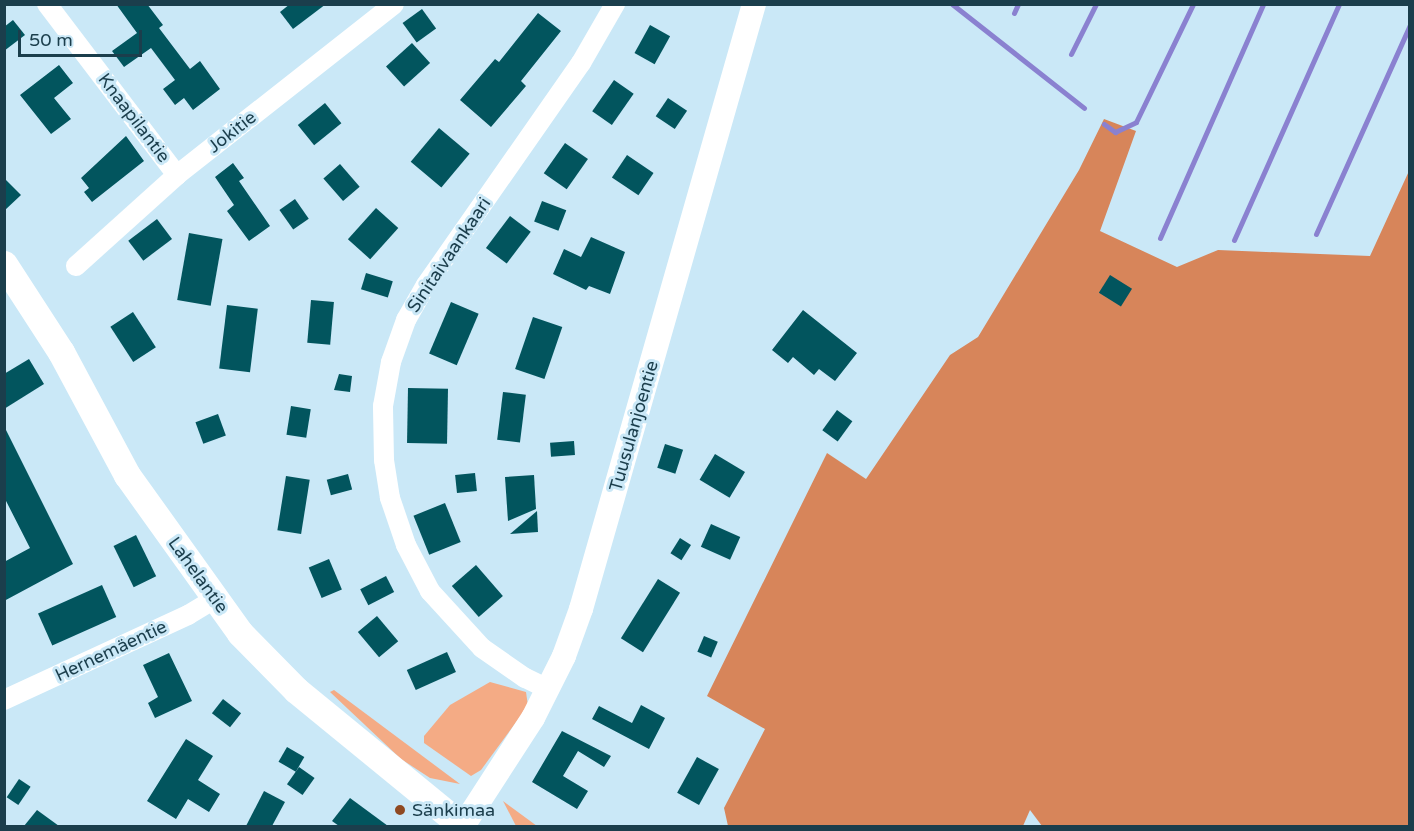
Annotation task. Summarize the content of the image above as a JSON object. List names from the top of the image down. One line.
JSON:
{"streets":{"main road":["Lahelantie"],"street":["Knaapilantie","Jokitie","Sinitaivaankaari","Tuusulanjoentie","Hernemäentie"]},"crossings":[["Knaapilantie","Jokitie"],["Sinitaivaankaari","Tuusulanjoentie"],["Tuusulanjoentie","Lahelantie"],["Lahelantie","Hernemäentie"]],"places":["Sänkimaa"],"scale_bar":"50 m"}
